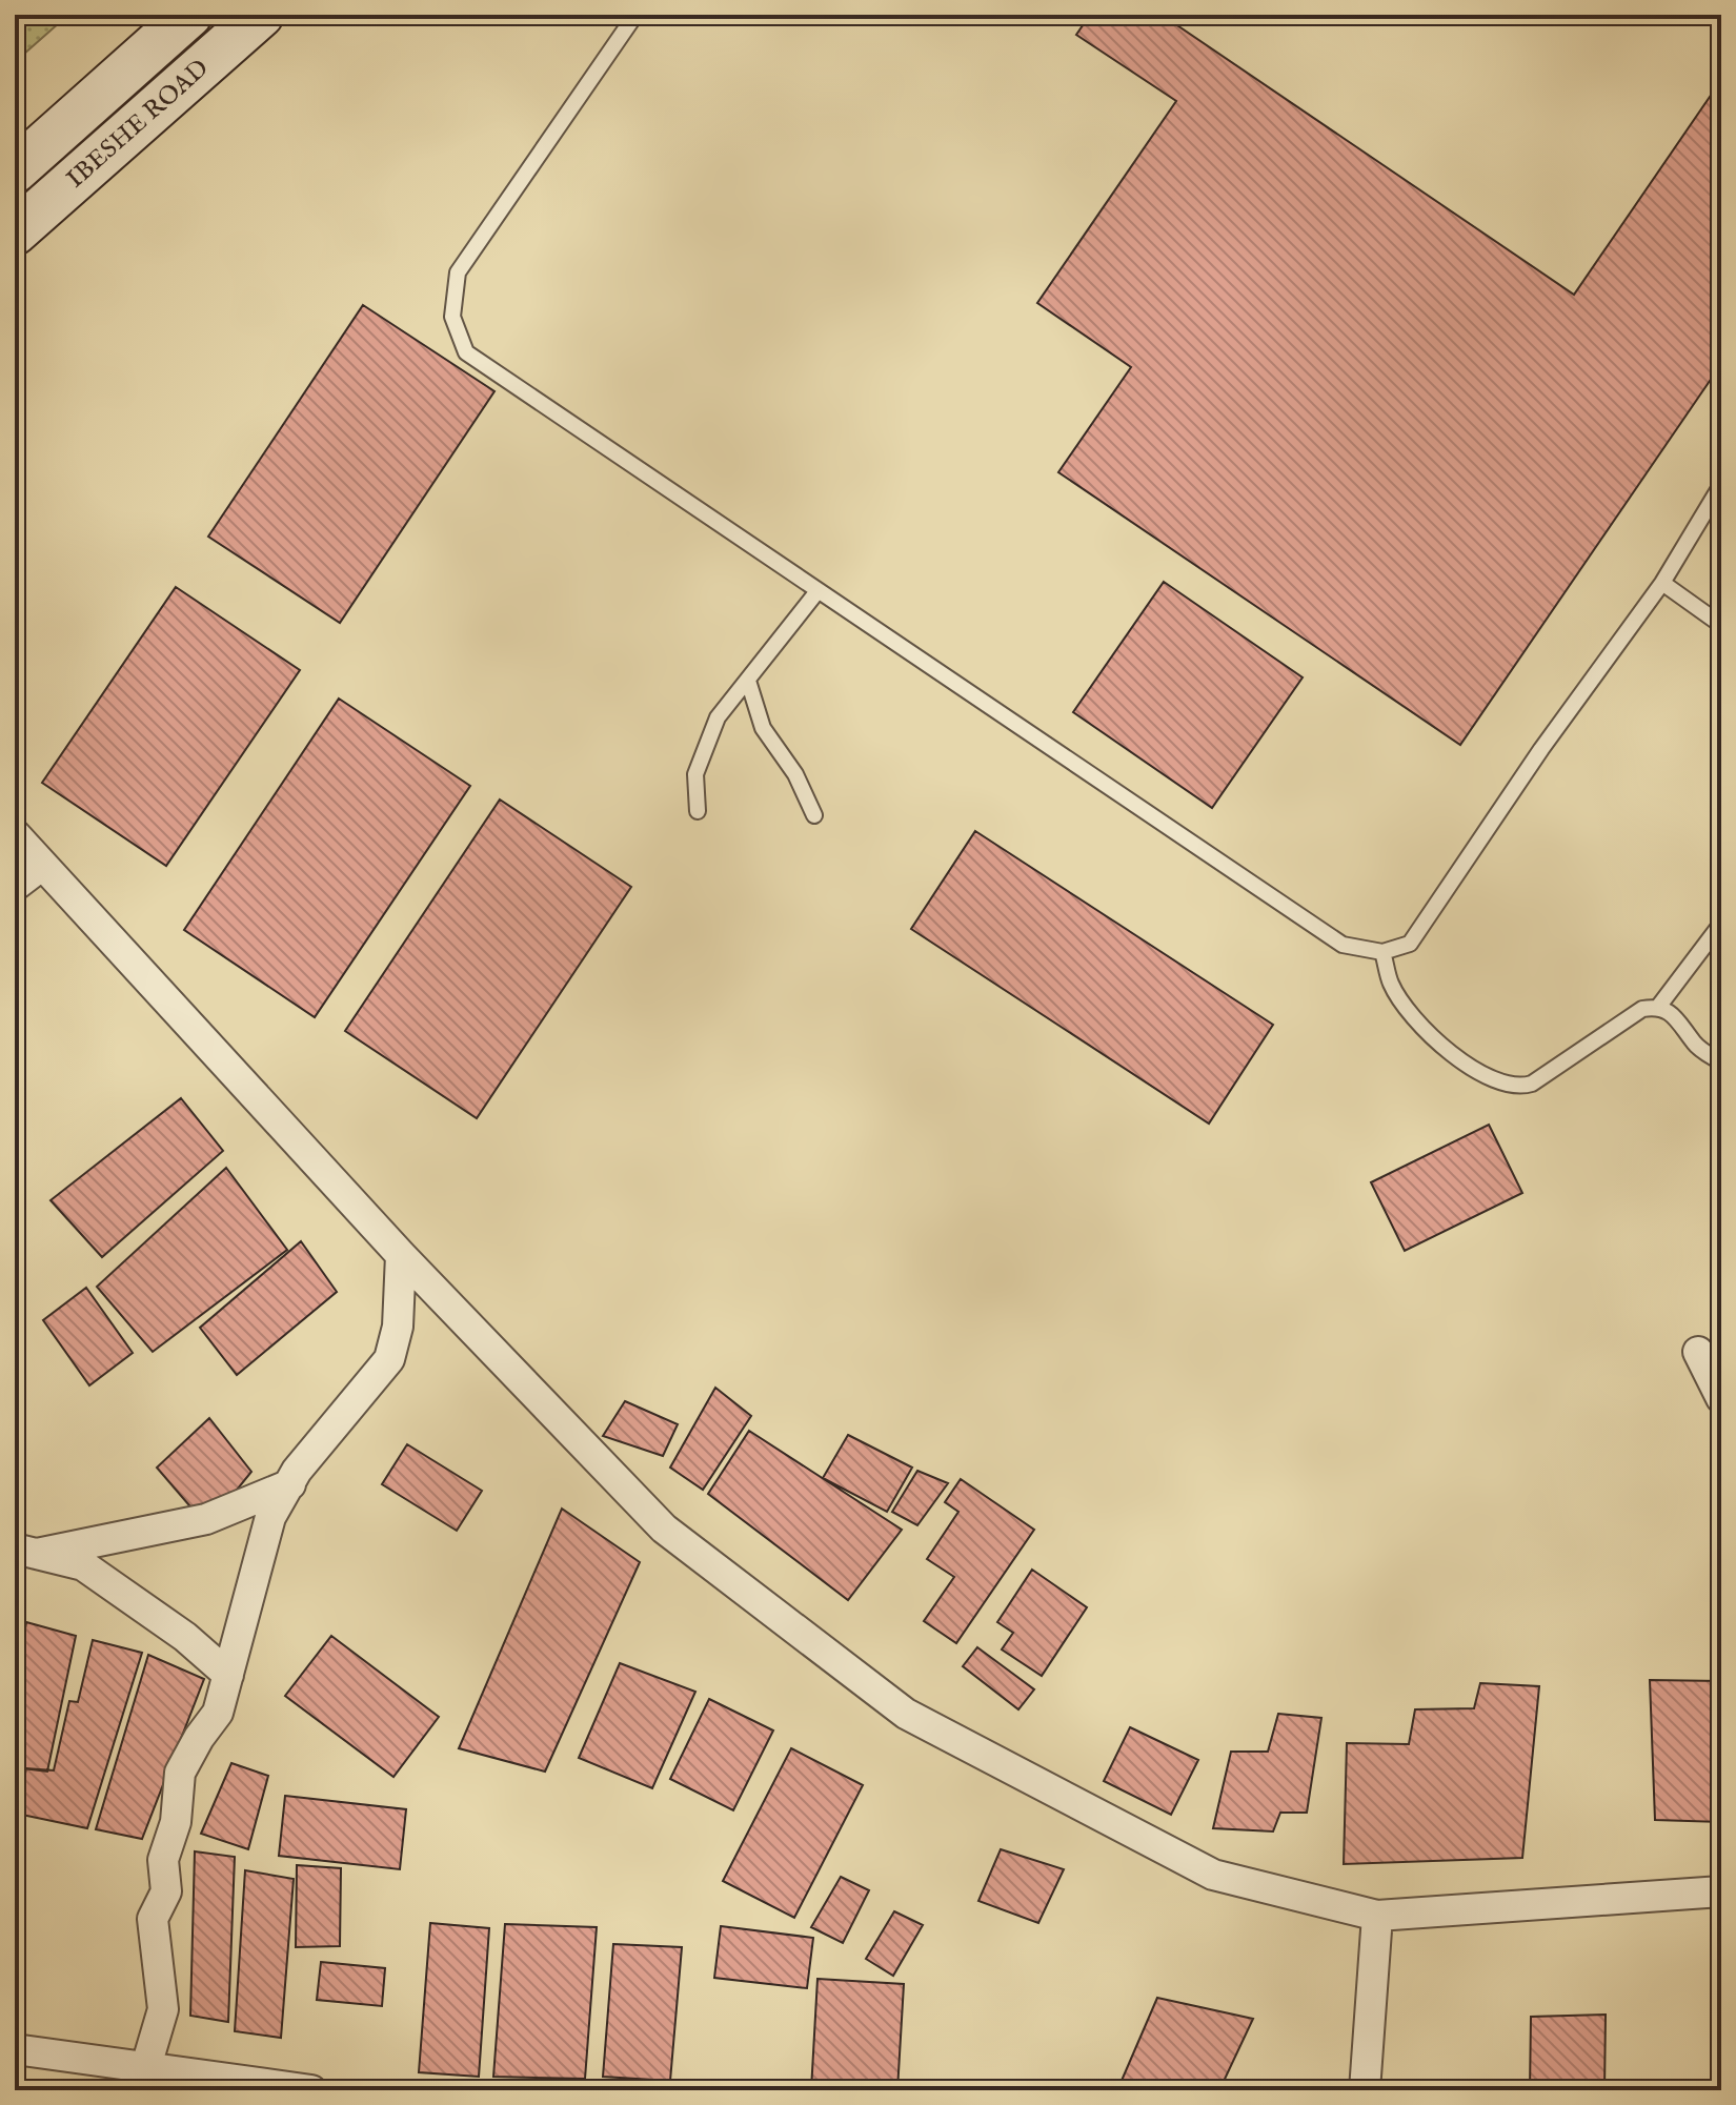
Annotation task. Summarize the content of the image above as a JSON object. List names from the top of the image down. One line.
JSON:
{"streets":{"main road":["IBESHE ROAD"]}}
